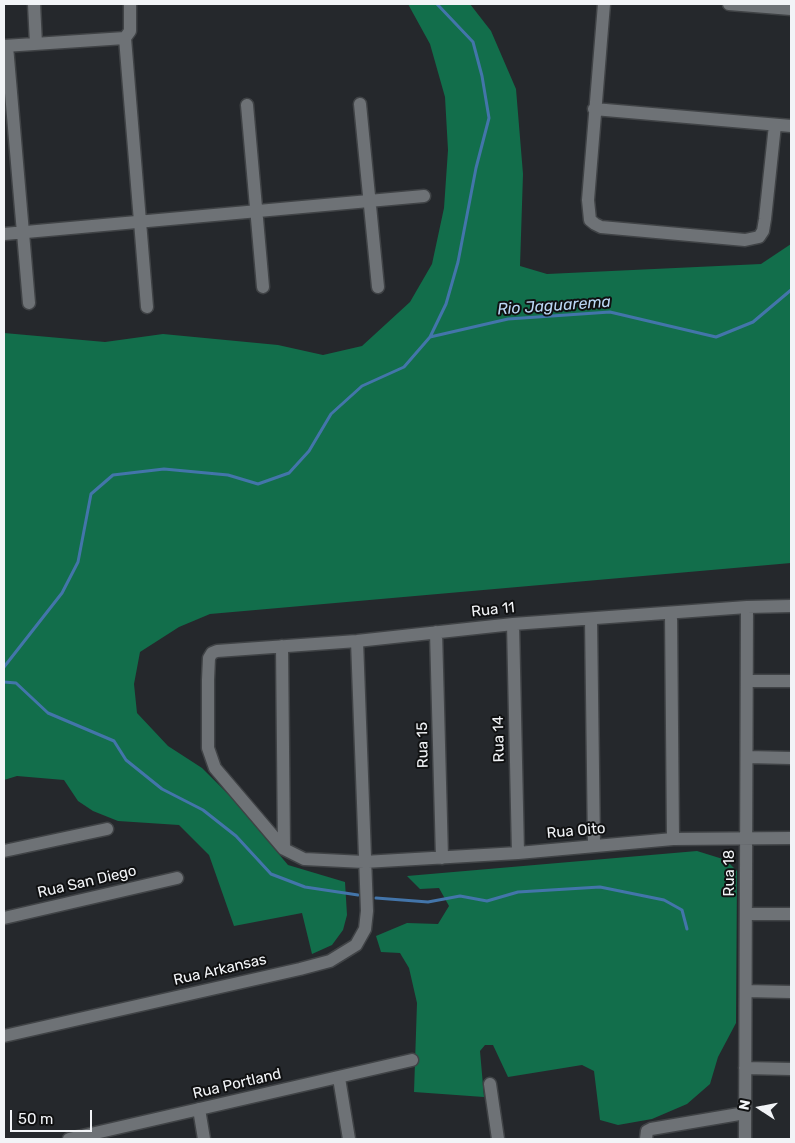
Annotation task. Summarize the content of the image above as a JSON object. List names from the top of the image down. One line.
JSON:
{"streets":{"street":["Rua 11","Rua 14","Rua 15","Rua Oito","Rua 18","Rua San Diego","Rua Arkansas","Rua Portland"]},"crossings":[["Rua 11","Rua 14"],["Rua 11","Rua 15"],["Rua 11","Rua Oito"],["Rua 11","Rua 18"],["Rua 11","Rua Arkansas"],["Rua 14","Rua Oito"],["Rua 15","Rua Oito"],["Rua Oito","Rua 18"],["Rua Oito","Rua Arkansas"]],"water":["Rio Jaguarema"],"scale_bar":"50 m","north":"left"}
